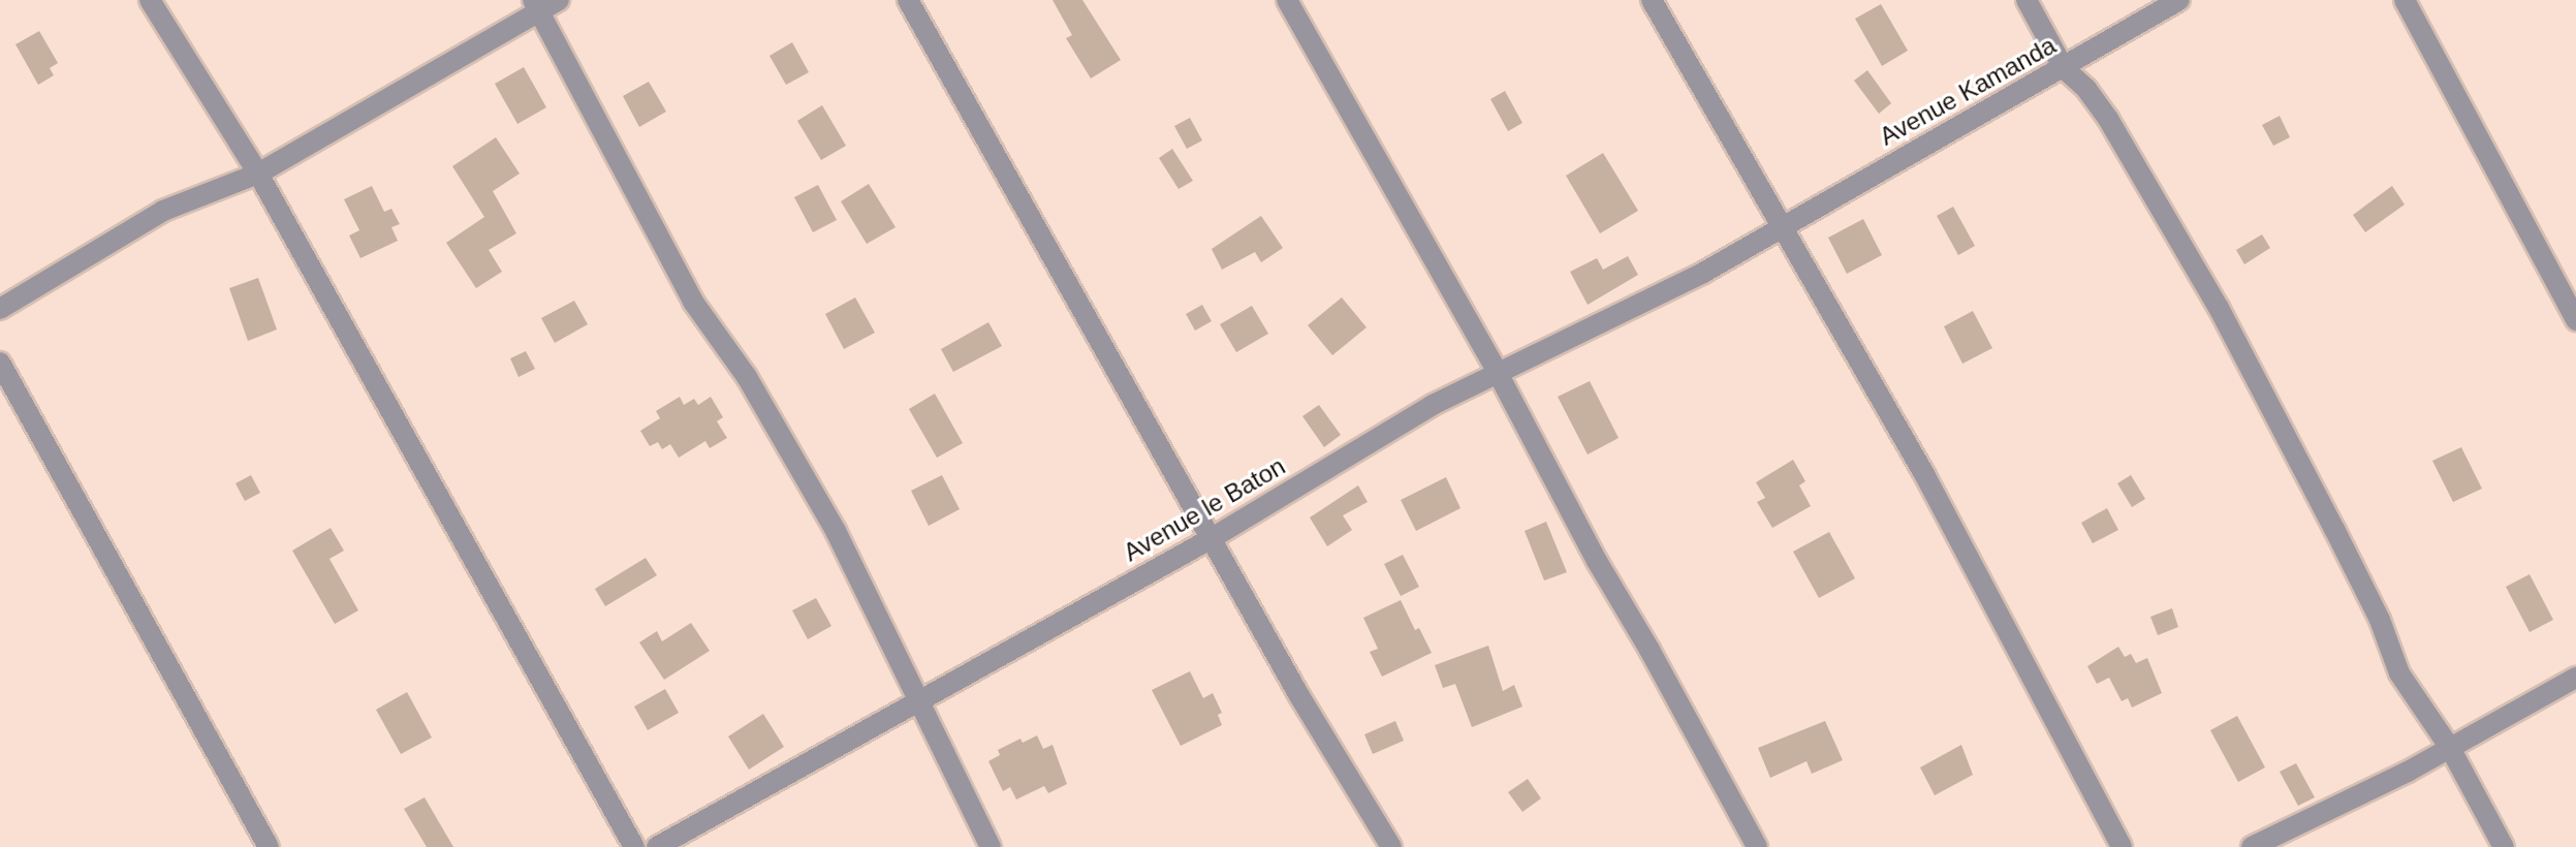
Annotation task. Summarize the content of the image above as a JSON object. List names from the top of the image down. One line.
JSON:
{"streets":{"street":["Avenue Kamanda","Avenue le Baton"]},"crossings":[["Avenue Kamanda","Avenue le Baton"]]}
